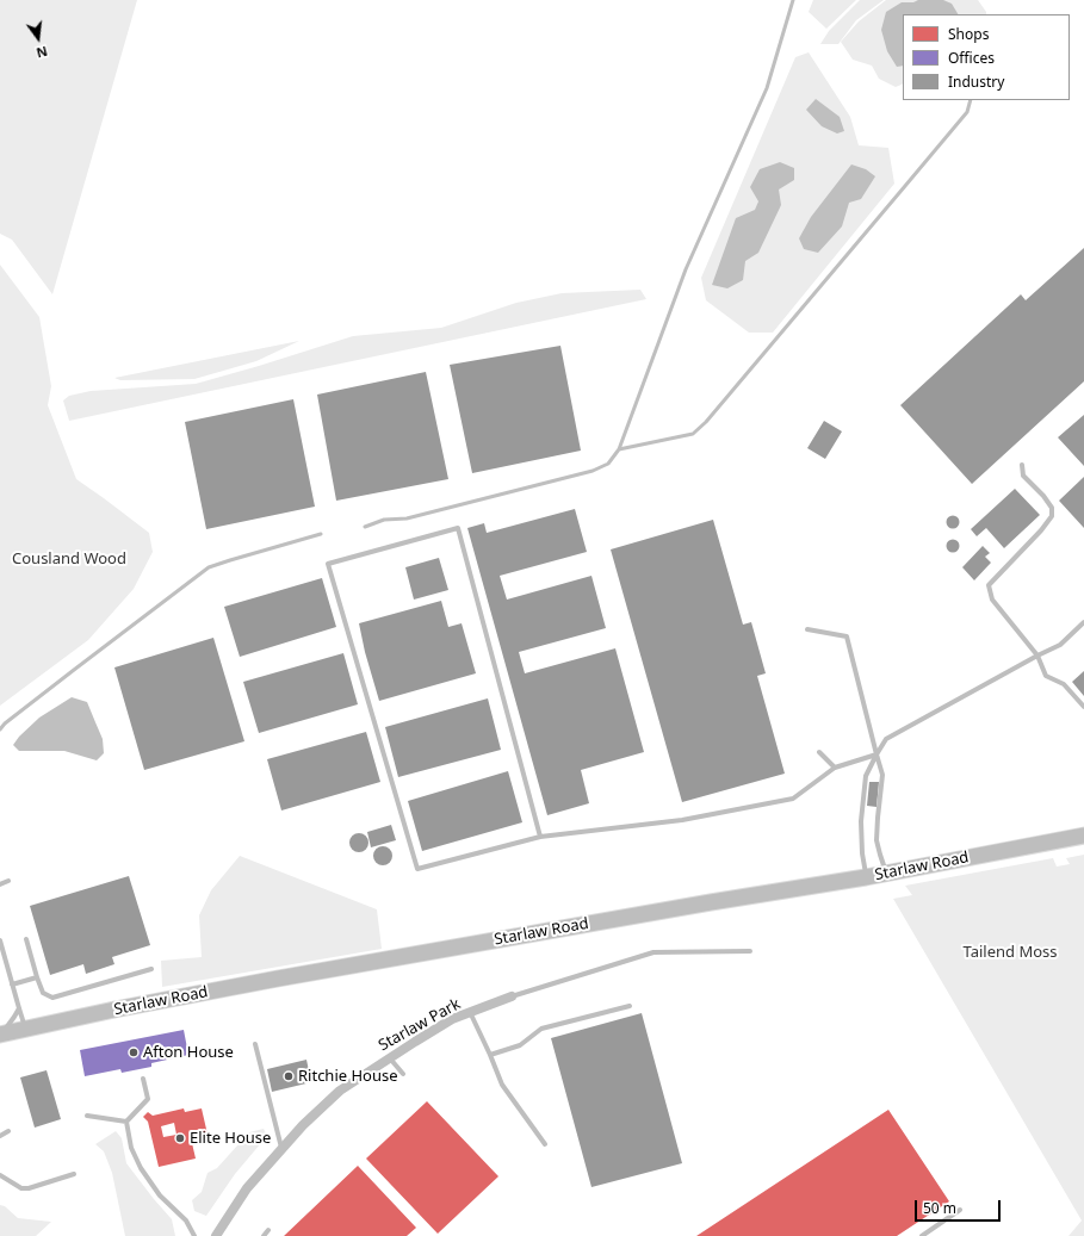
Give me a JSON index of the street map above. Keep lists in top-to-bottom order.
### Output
{
  "streets": {
    "main road": ["Starlaw Road"],
    "street": ["Starlaw Park"]
  },
  "parks": ["Cousland Wood", "Tailend Moss"],
  "places": ["Afton House", "Ritchie House", "Elite House"],
  "legend": ["Shops", "Offices", "Industry"],
  "scale_bar": "50 m",
  "north": "bottom"
}
